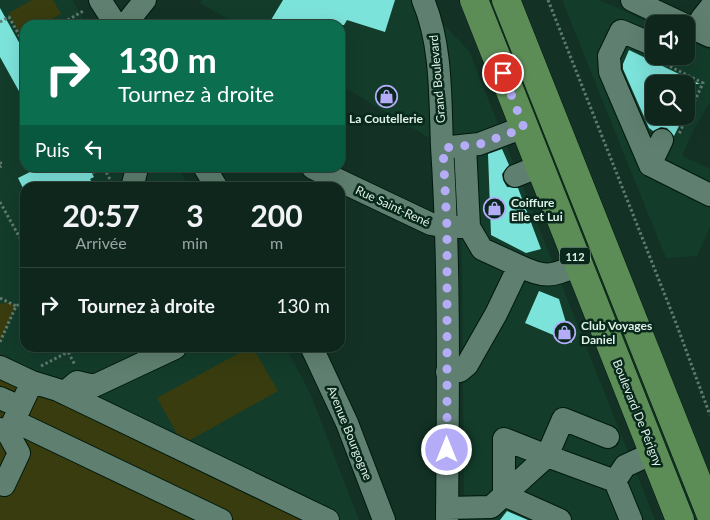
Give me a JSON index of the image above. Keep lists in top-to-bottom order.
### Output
{
  "streets": {
    "main road": ["112", "Boulevard De Périgny"],
    "street": ["Grand Boulevard", "Rue Saint-René", "Avenue Bourgogne"]
  },
  "crossings": [
    ["Grand Boulevard", "Rue Saint-René"]
  ],
  "places": {
    "shop": ["La Coutellerie", "Coiffure Elle et Lui", "Club Voyages Daniel"]
  },
  "page": {
    "turn": ["130 m", "Tournez à droite"],
    "then": "Puis",
    "eta": [
      "20:57",
      "Arrivée",
      "3",
      "min",
      "200",
      "m"
    ],
    "list": [
      {
        "name": "Tournez à droite",
        "value": "130 m"
      }
    ]
  }
}
